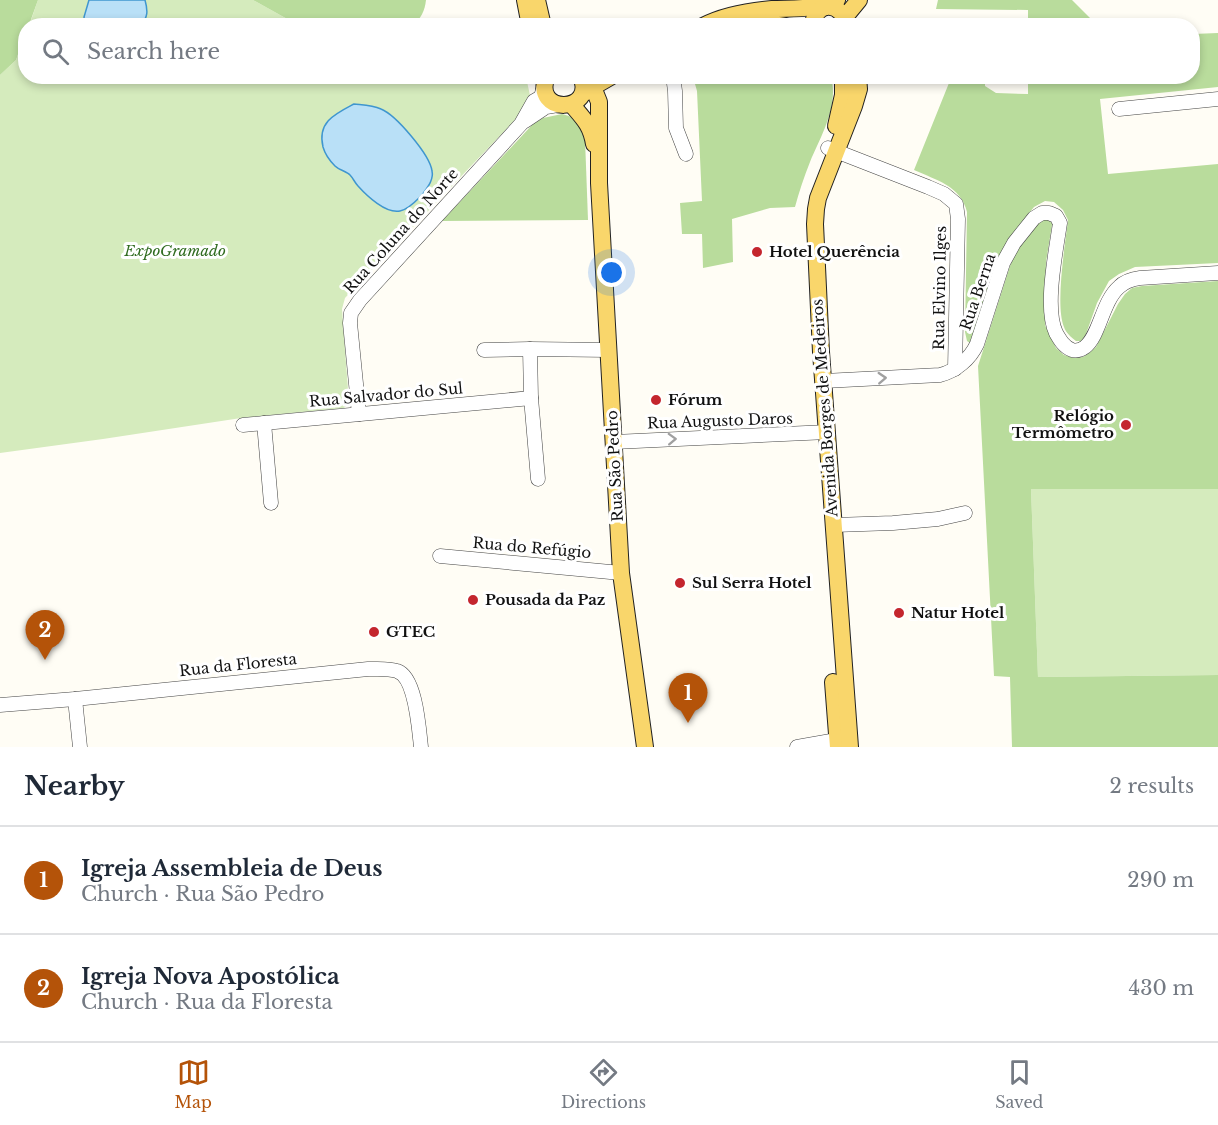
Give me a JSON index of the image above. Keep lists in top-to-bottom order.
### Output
{
  "streets": {
    "main road": ["Avenida Borges de Medeiros", "Rua São Pedro"],
    "street": [
      "Rua Coluna do Norte",
      "Rua Elvino Ilges",
      "Rua Berna",
      "Rua Salvador do Sul",
      "Rua Augusto Daros",
      "Rua do Refúgio",
      "Rua da Floresta"
    ]
  },
  "crossings": [
    ["Rua Coluna do Norte", "Rua Salvador do Sul"],
    ["Rua Coluna do Norte", "Rua São Pedro"],
    ["Rua Elvino Ilges", "Rua Berna"],
    ["Rua Elvino Ilges", "Avenida Borges de Medeiros"],
    ["Avenida Borges de Medeiros", "Rua Augusto Daros"],
    ["Rua Augusto Daros", "Rua São Pedro"],
    ["Rua São Pedro", "Rua do Refúgio"]
  ],
  "one_way": ["Rua Augusto Daros"],
  "parks": ["ExpoGramado"],
  "places": [
    "Hotel Querência",
    "Fórum",
    "Relógio Termômetro",
    "Sul Serra Hotel",
    "Pousada da Paz",
    "Natur Hotel",
    "GTEC"
  ],
  "page": {
    "search": "Search here",
    "pins": ["2", "1"],
    "heading": ["Nearby", "2 results"],
    "list": [
      {
        "mark": "1",
        "name": "Igreja Assembleia de Deus",
        "note": "Church · Rua São Pedro",
        "value": "290 m"
      },
      {
        "mark": "2",
        "name": "Igreja Nova Apostólica",
        "note": "Church · Rua da Floresta",
        "value": "430 m"
      }
    ],
    "nav": ["Map", "Directions", "Saved"]
  }
}
